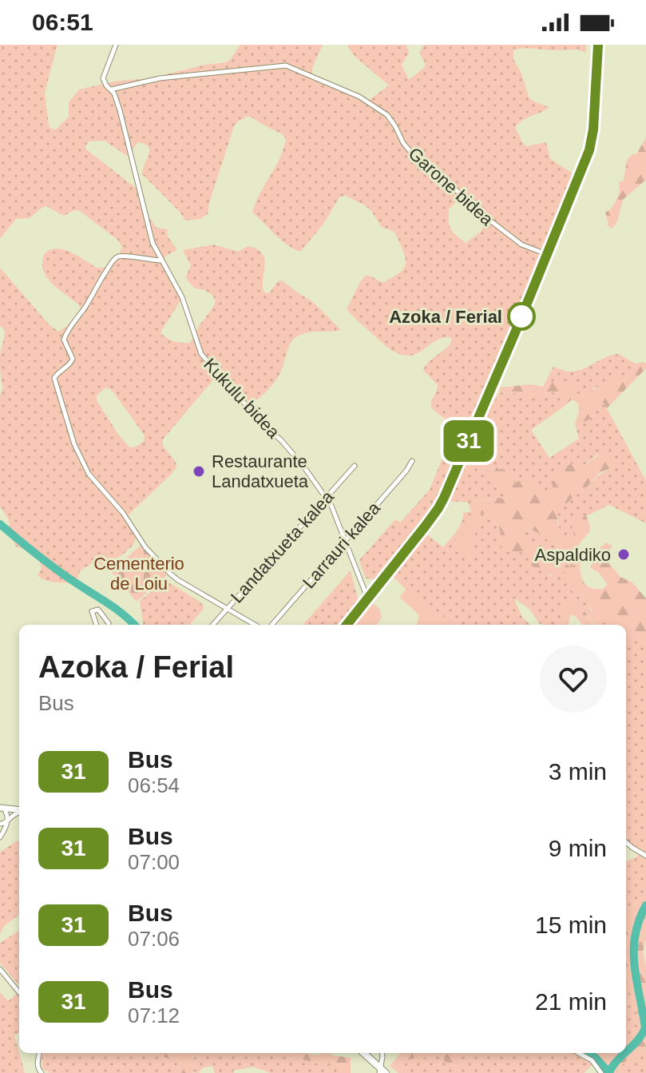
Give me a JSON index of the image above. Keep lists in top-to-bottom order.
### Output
{
  "streets": {
    "street": [
      "Garone bidea",
      "Kukulu bidea",
      "Larrauri kalea",
      "Landatxueta kalea"
    ]
  },
  "crossings": [
    ["Garone bidea", "Kukulu bidea"],
    ["Kukulu bidea", "Larrauri kalea"],
    ["Kukulu bidea", "Landatxueta kalea"]
  ],
  "parks": ["Cementerio de Loiu"],
  "places": ["Azoka / Ferial", "Restaurante Landatxueta", "Aspaldiko"],
  "lines": ["bus line 31"],
  "page": {
    "status": "06:51",
    "on_map": "31",
    "heading": ["Azoka / Ferial", "Bus"],
    "list": [
      {
        "mark": "31",
        "name": "Bus",
        "note": "06:54",
        "value": "3 min"
      },
      {
        "mark": "31",
        "name": "Bus",
        "note": "07:00",
        "value": "9 min"
      },
      {
        "mark": "31",
        "name": "Bus",
        "note": "07:06",
        "value": "15 min"
      },
      {
        "mark": "31",
        "name": "Bus",
        "note": "07:12",
        "value": "21 min"
      }
    ]
  }
}
